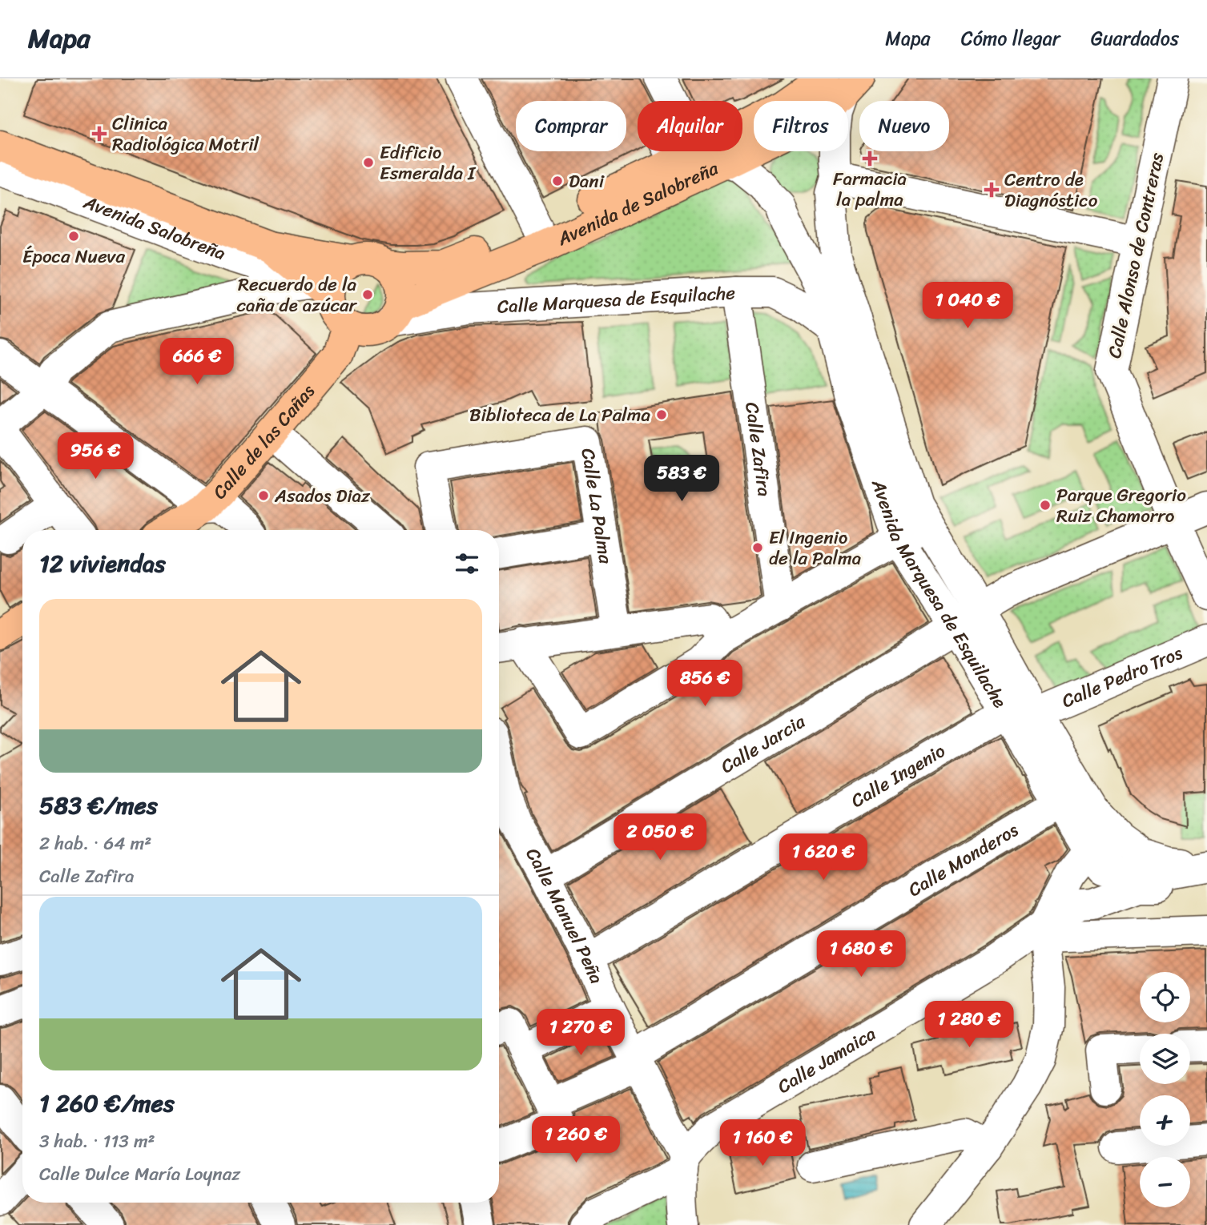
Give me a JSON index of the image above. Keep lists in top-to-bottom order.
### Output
{
  "streets": {
    "main road": ["Avenida de Salobreña", "Avenida Salobreña", "Calle de las Cañas"],
    "street": [
      "Calle Alonso de Contreras",
      "Calle Marquesa de Esquilache",
      "Calle Zafira",
      "Calle La Palma",
      "Avenida Marquesa de Esquilache",
      "Calle Pedro Tros",
      "Calle Jarcia",
      "Calle Ingenio",
      "Calle Monderos",
      "Calle Manuel Peña",
      "Calle Jamaica"
    ]
  },
  "crossings": [
    ["Avenida de Salobreña", "Avenida Salobreña"],
    ["Avenida de Salobreña", "Calle Marquesa de Esquilache"],
    ["Avenida de Salobreña", "Calle de las Cañas"],
    ["Avenida de Salobreña", "Avenida Marquesa de Esquilache"],
    ["Avenida Salobreña", "Calle Marquesa de Esquilache"],
    ["Avenida Salobreña", "Calle de las Cañas"],
    ["Calle Alonso de Contreras", "Calle Jarcia"],
    ["Calle Marquesa de Esquilache", "Calle de las Cañas"],
    ["Calle Marquesa de Esquilache", "Calle Zafira"],
    ["Calle Marquesa de Esquilache", "Avenida Marquesa de Esquilache"],
    ["Avenida Marquesa de Esquilache", "Calle Pedro Tros"],
    ["Avenida Marquesa de Esquilache", "Calle Jarcia"],
    ["Avenida Marquesa de Esquilache", "Calle Ingenio"],
    ["Avenida Marquesa de Esquilache", "Calle Monderos"],
    ["Avenida Marquesa de Esquilache", "Calle Jamaica"],
    ["Calle Jarcia", "Calle Manuel Peña"],
    ["Calle Ingenio", "Calle Manuel Peña"],
    ["Calle Monderos", "Calle Manuel Peña"],
    ["Calle Manuel Peña", "Calle Jamaica"]
  ],
  "places": {
    "health": ["Clinica Radiológica Motril", "Farmacia la palma", "Centro de Diagnóstico"],
    "other": [
      "Edificio Esmeralda I",
      "Dani",
      "Época Nueva",
      "Recuerdo de la caña de azúcar",
      "Biblioteca de La Palma",
      "Asados Diaz",
      "Parque Gregorio Ruiz Chamorro",
      "El Ingenio de la Palma"
    ]
  },
  "page": {
    "header": "Mapa",
    "nav": ["Mapa", "Cómo llegar", "Guardados"],
    "chip": [
      "Comprar",
      "Alquilar",
      "Filtros",
      "Nuevo"
    ],
    "price": [
      "1 040 €",
      "666 €",
      "956 €",
      "583 €",
      "856 €",
      "2 050 €",
      "1 620 €",
      "1 680 €",
      "1 280 €",
      "1 270 €",
      "1 260 €",
      "1 160 €"
    ],
    "heading": "12 viviendas",
    "list": [
      {
        "name": "583 €/mes",
        "note": "2 hab. · 64 m² · Calle Zafira"
      },
      {
        "name": "1 260 €/mes",
        "note": "3 hab. · 113 m² · Calle Dulce María Loynaz"
      }
    ],
    "map_buttons": ["+", "−"]
  }
}
